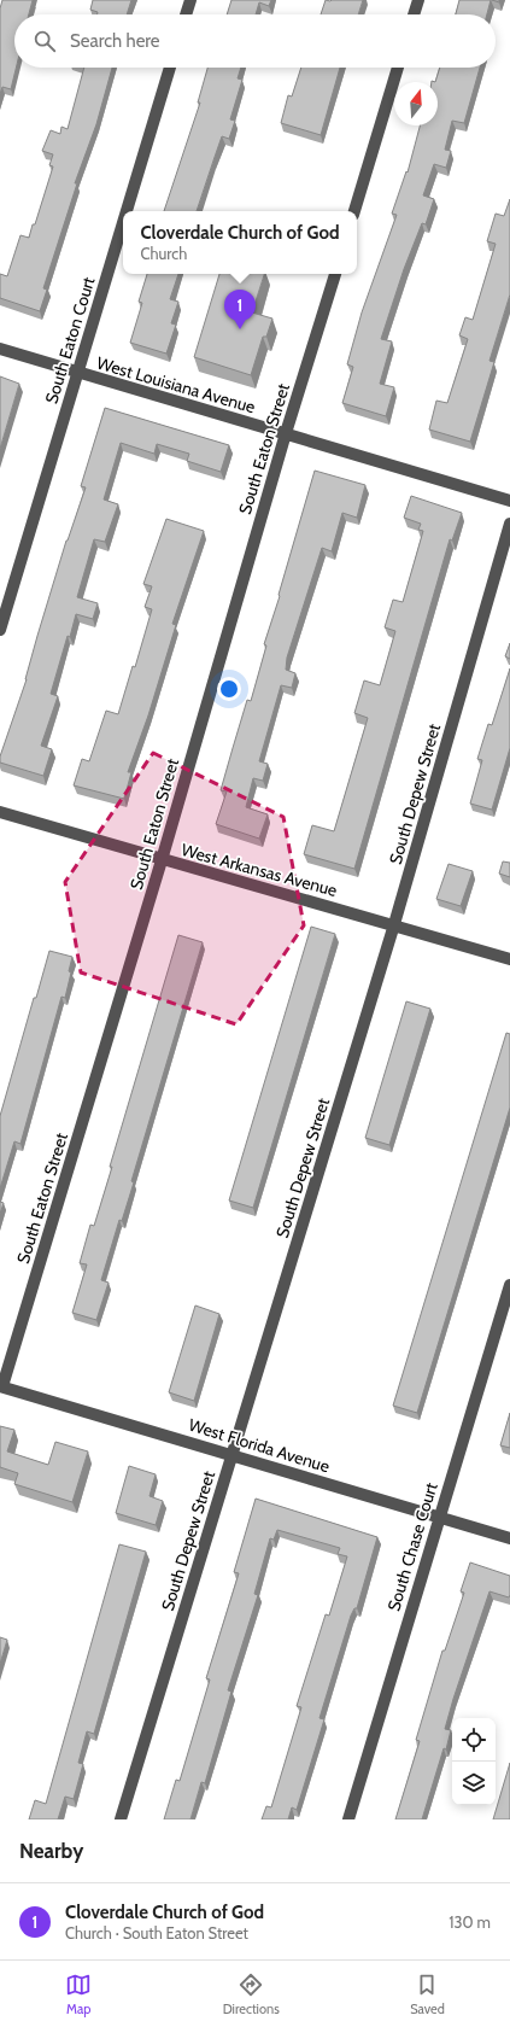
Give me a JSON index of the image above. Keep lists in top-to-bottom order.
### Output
{
  "streets": {
    "street": [
      "South Eaton Court",
      "West Louisiana Avenue",
      "South Eaton Street",
      "South Depew Street",
      "West Arkansas Avenue",
      "West Florida Avenue",
      "South Chase Court"
    ]
  },
  "crossings": [
    ["South Eaton Court", "West Louisiana Avenue"],
    ["West Louisiana Avenue", "South Eaton Street"],
    ["South Eaton Street", "West Arkansas Avenue"],
    ["South Eaton Street", "West Florida Avenue"],
    ["South Depew Street", "West Arkansas Avenue"],
    ["South Depew Street", "West Florida Avenue"],
    ["West Florida Avenue", "South Chase Court"]
  ],
  "north": "top",
  "page": {
    "search": "Search here",
    "popup": ["Cloverdale Church of God", "Church"],
    "pins": "1",
    "heading": "Nearby",
    "list": [
      {
        "mark": "1",
        "name": "Cloverdale Church of God",
        "note": "Church · South Eaton Street",
        "value": "130 m"
      }
    ],
    "nav": ["Map", "Directions", "Saved"]
  }
}
